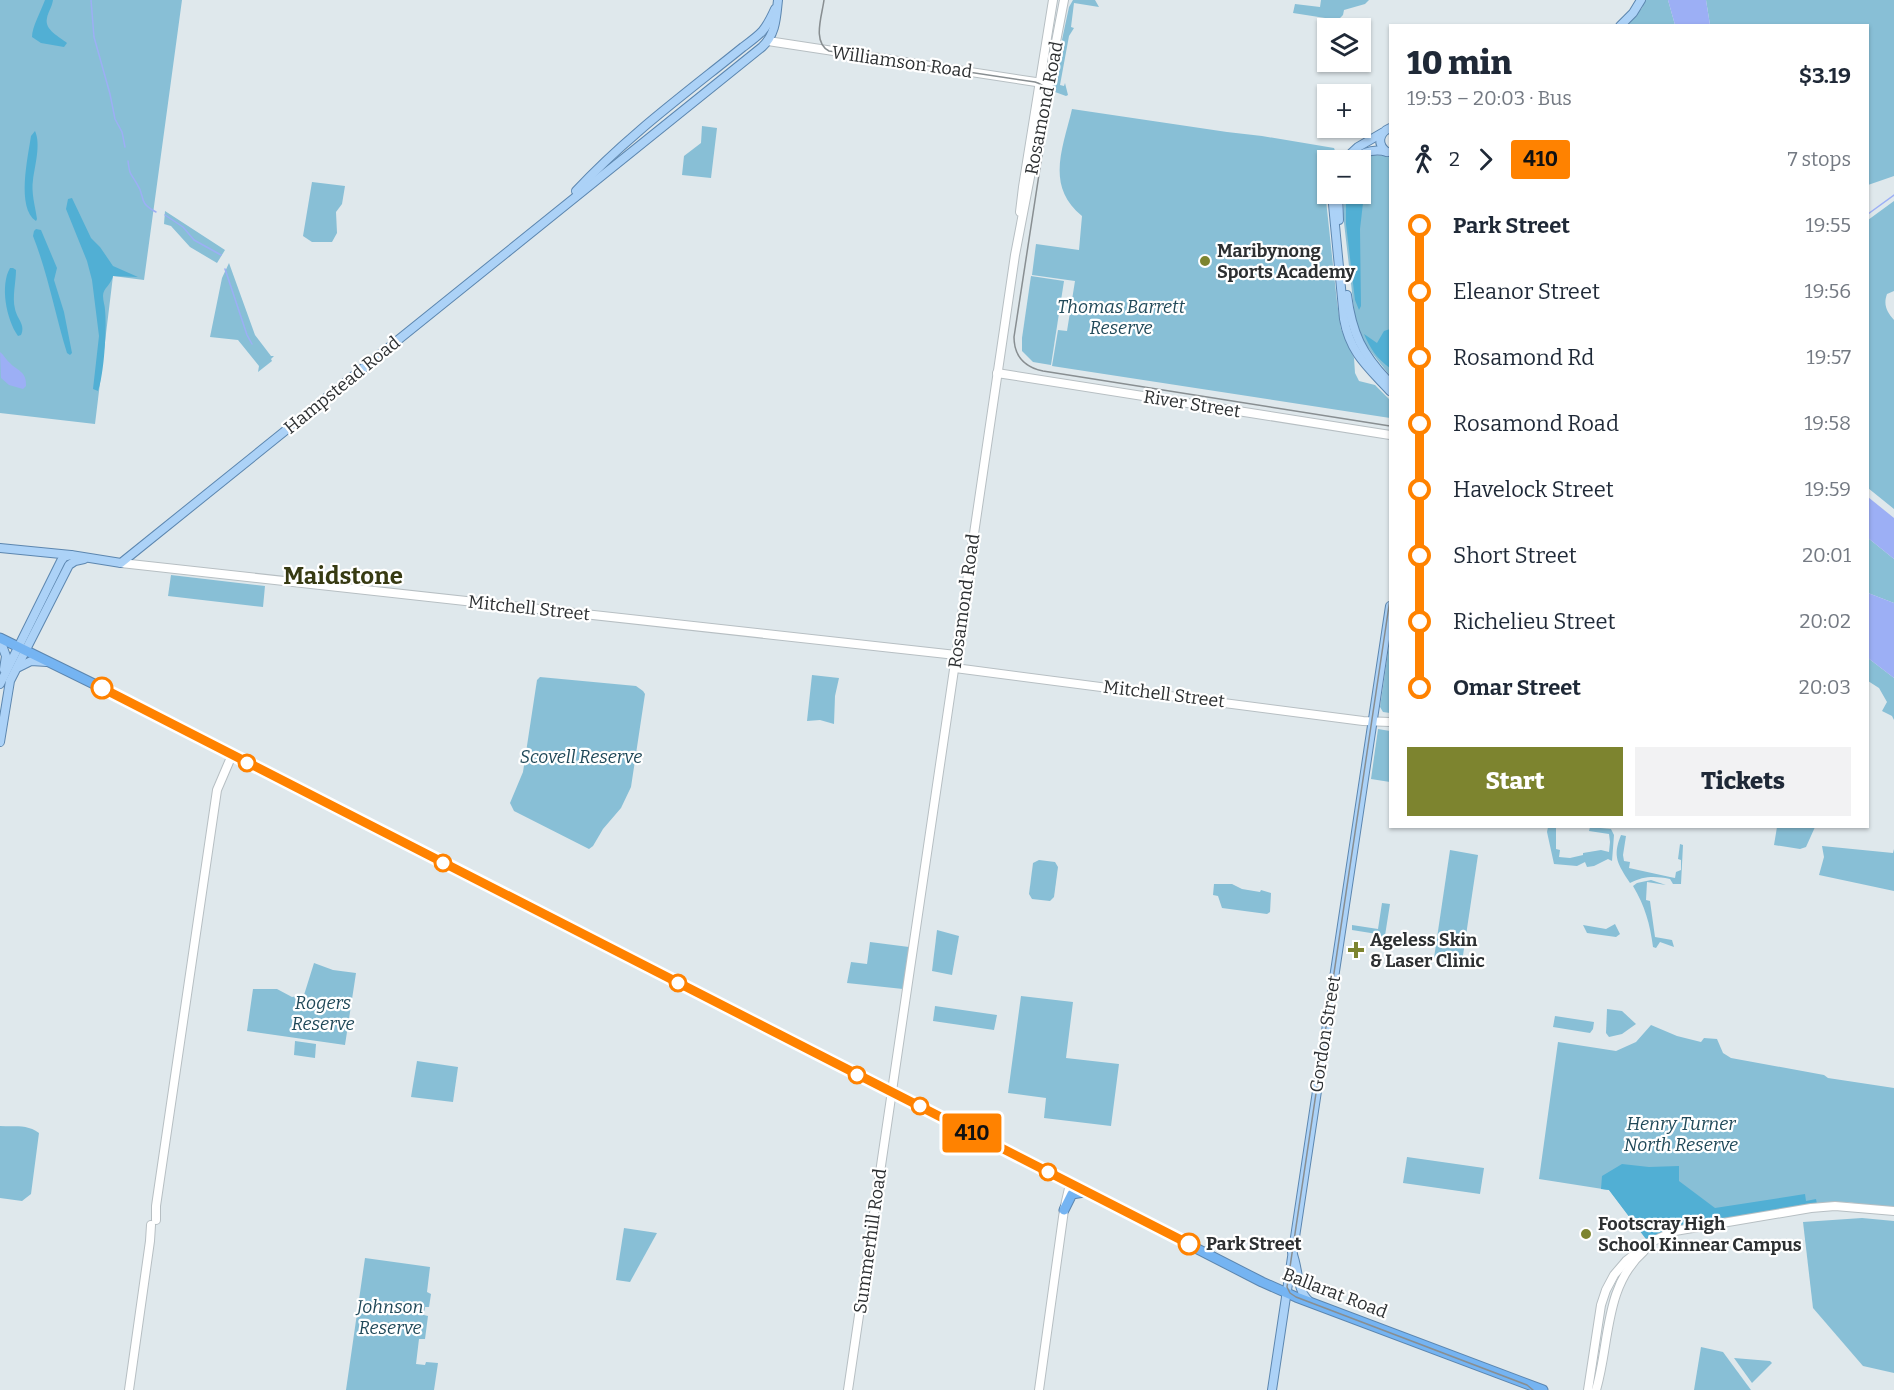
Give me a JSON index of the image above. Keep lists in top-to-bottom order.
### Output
{
  "streets": {
    "highway": ["Ballarat Road"],
    "main road": [
      "Williamson Road",
      "Hampstead Road",
      "Mitchell Street",
      "Gordon Street"
    ],
    "street": ["Rosamond Road", "River Street", "Summerhill Road"]
  },
  "crossings": [
    ["Williamson Road", "Rosamond Road"],
    ["Williamson Road", "Hampstead Road"],
    ["Rosamond Road", "River Street"],
    ["Rosamond Road", "Mitchell Street"],
    ["Rosamond Road", "Summerhill Road"],
    ["Rosamond Road", "Ballarat Road"],
    ["Hampstead Road", "Mitchell Street"],
    ["Mitchell Street", "Gordon Street"],
    ["Gordon Street", "Ballarat Road"],
    ["Summerhill Road", "Ballarat Road"]
  ],
  "districts": ["Maidstone"],
  "parks": [
    "Thomas Barrett Reserve",
    "Scovell Reserve",
    "Rogers Reserve",
    "Henry Turner North Reserve",
    "Johnson Reserve"
  ],
  "places": {
    "other": ["Maribynong Sports Academy", "Footscray High School Kinnear Campus", "Park Street"],
    "health": ["Ageless Skin & Laser Clinic"]
  },
  "lines": ["bus line 410"],
  "page": {
    "on_map": "410",
    "map_buttons": ["+", "−"],
    "heading": ["10 min", "19:53 – 20:03 · Bus", "$3.19"],
    "legs": ["2", "410", "7 stops"],
    "list": [
      {
        "name": "Park Street",
        "value": "19:55"
      },
      {
        "name": "Eleanor Street",
        "value": "19:56"
      },
      {
        "name": "Rosamond Rd",
        "value": "19:57"
      },
      {
        "name": "Rosamond Road",
        "value": "19:58"
      },
      {
        "name": "Havelock Street",
        "value": "19:59"
      },
      {
        "name": "Short Street",
        "value": "20:01"
      },
      {
        "name": "Richelieu Street",
        "value": "20:02"
      },
      {
        "name": "Omar Street",
        "value": "20:03"
      }
    ],
    "buttons": ["Start", "Tickets"]
  }
}
